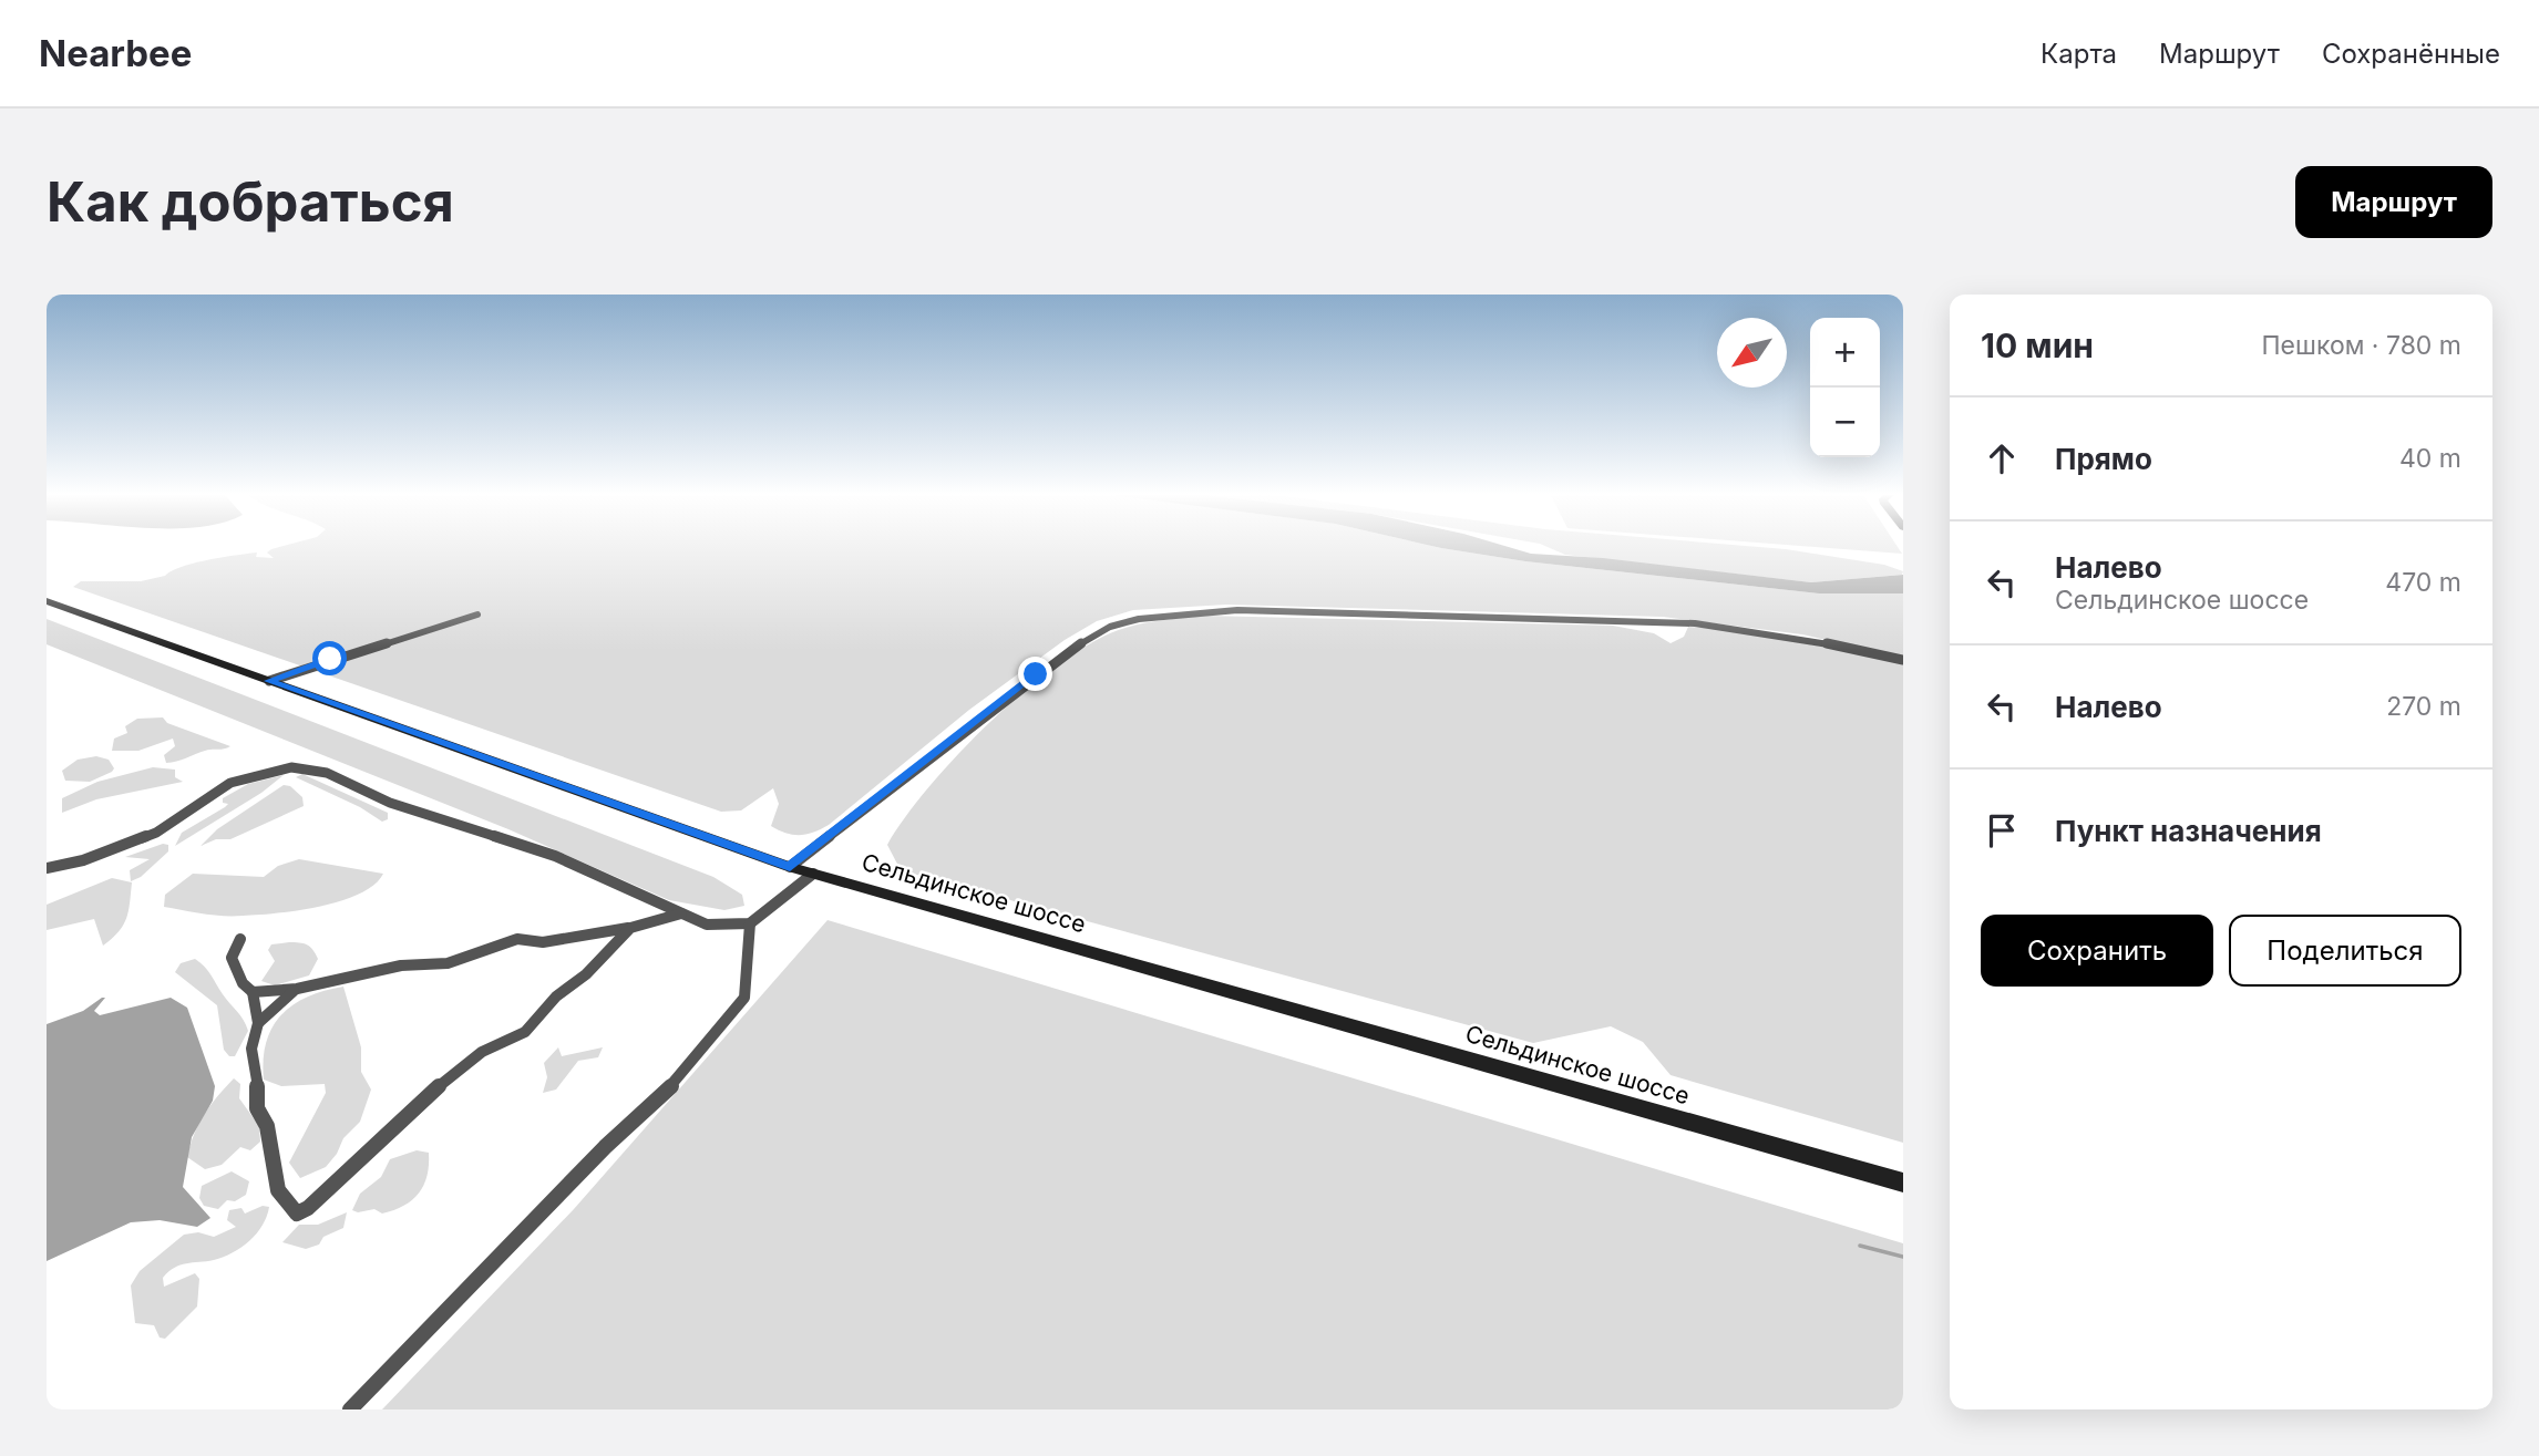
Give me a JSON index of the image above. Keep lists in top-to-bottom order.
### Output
{
  "streets": {
    "main road": ["Сельдинское шоссе"]
  },
  "north": "bottom left",
  "page": {
    "header": "Nearbee",
    "nav": ["Карта", "Маршрут", "Сохранённые"],
    "buttons": [
      "Маршрут",
      ["Сохранить", "Поделиться"]
    ],
    "title": "Как добраться",
    "heading": ["10 мин", "Пешком · 780 m"],
    "map_buttons": ["+", "−"],
    "list": [
      ["Прямо", "40 m"],
      ["Налево", "Сельдинское шоссе", "470 m"],
      ["Налево", "270 m"],
      "Пункт назначения"
    ]
  }
}
